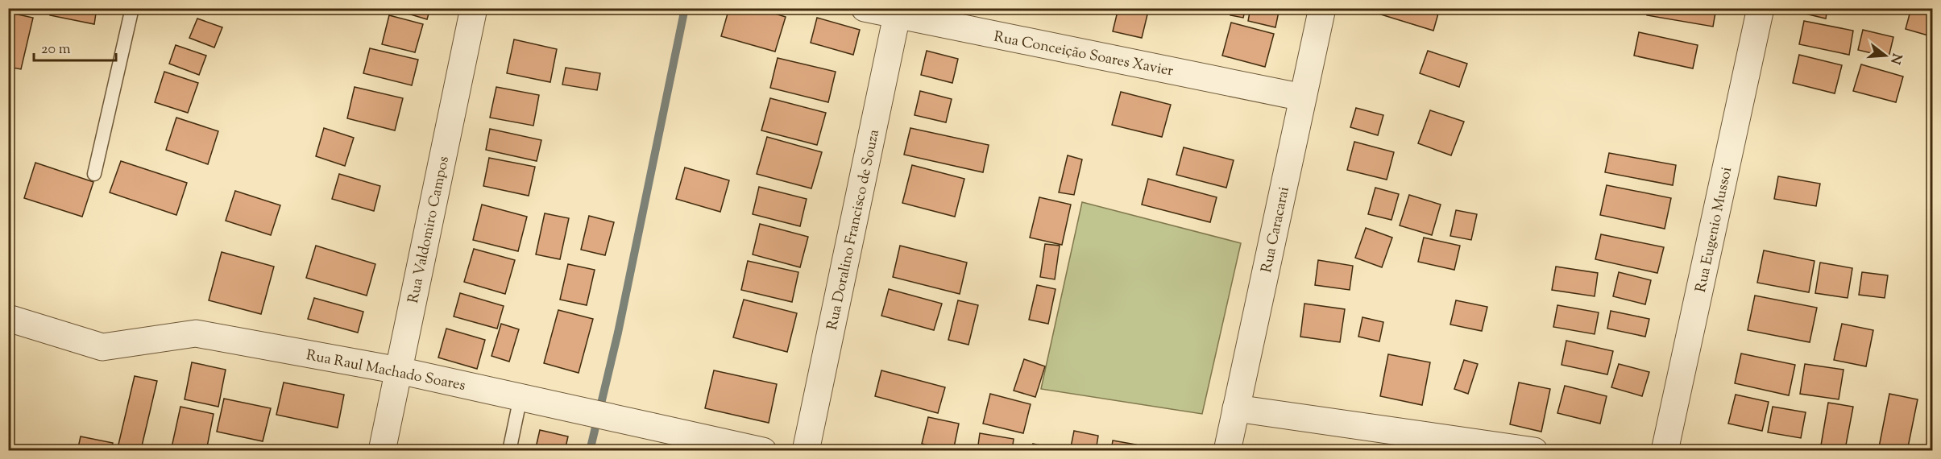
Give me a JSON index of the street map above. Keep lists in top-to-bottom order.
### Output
{
  "streets": {
    "street": [
      "Rua Conceição Soares Xavier",
      "Rua Valdomiro Campos",
      "Rua Doralino Francisco de Souza",
      "Rua Caracarai",
      "Rua Eugenio Mussoi",
      "Rua Raul Machado Soares"
    ]
  },
  "crossings": [
    ["Rua Conceição Soares Xavier", "Rua Doralino Francisco de Souza"],
    ["Rua Conceição Soares Xavier", "Rua Caracarai"],
    ["Rua Valdomiro Campos", "Rua Raul Machado Soares"]
  ],
  "scale_bar": "20 m",
  "north": "right"
}
